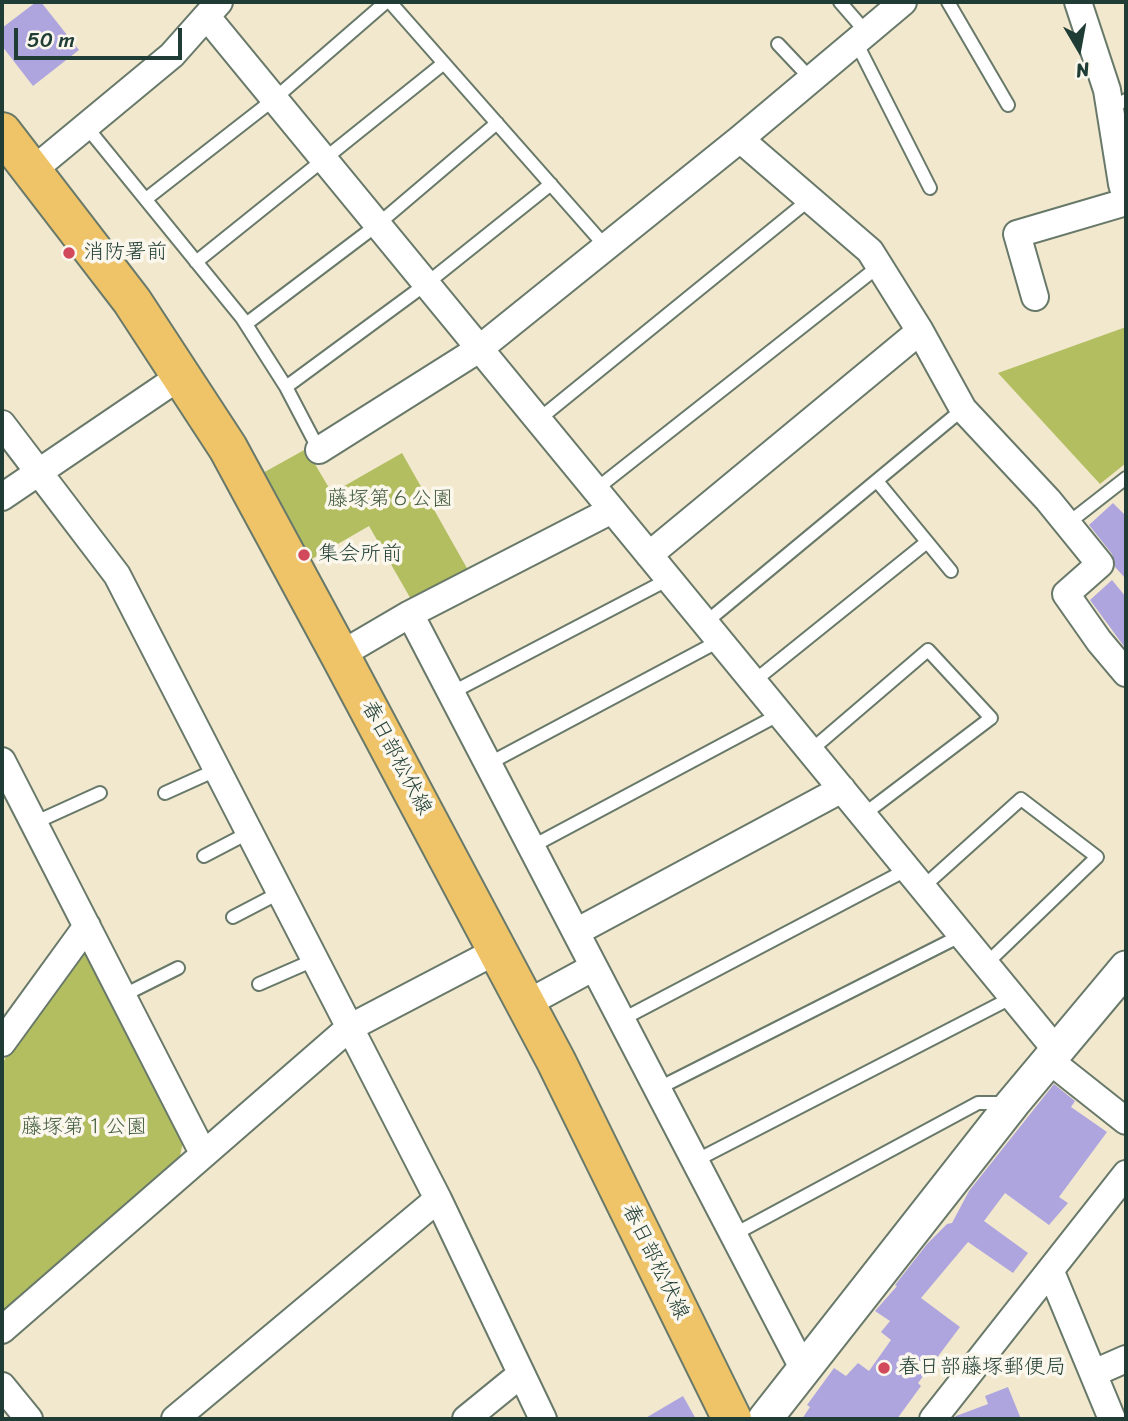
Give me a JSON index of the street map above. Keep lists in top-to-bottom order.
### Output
{
  "streets": {
    "main road": ["春日部松伏線"]
  },
  "parks": ["藤塚第６公園", "藤塚第１公園"],
  "places": ["消防署前", "集会所前", "春日部藤塚郵便局"],
  "scale_bar": "50 m",
  "north": "bottom"
}
